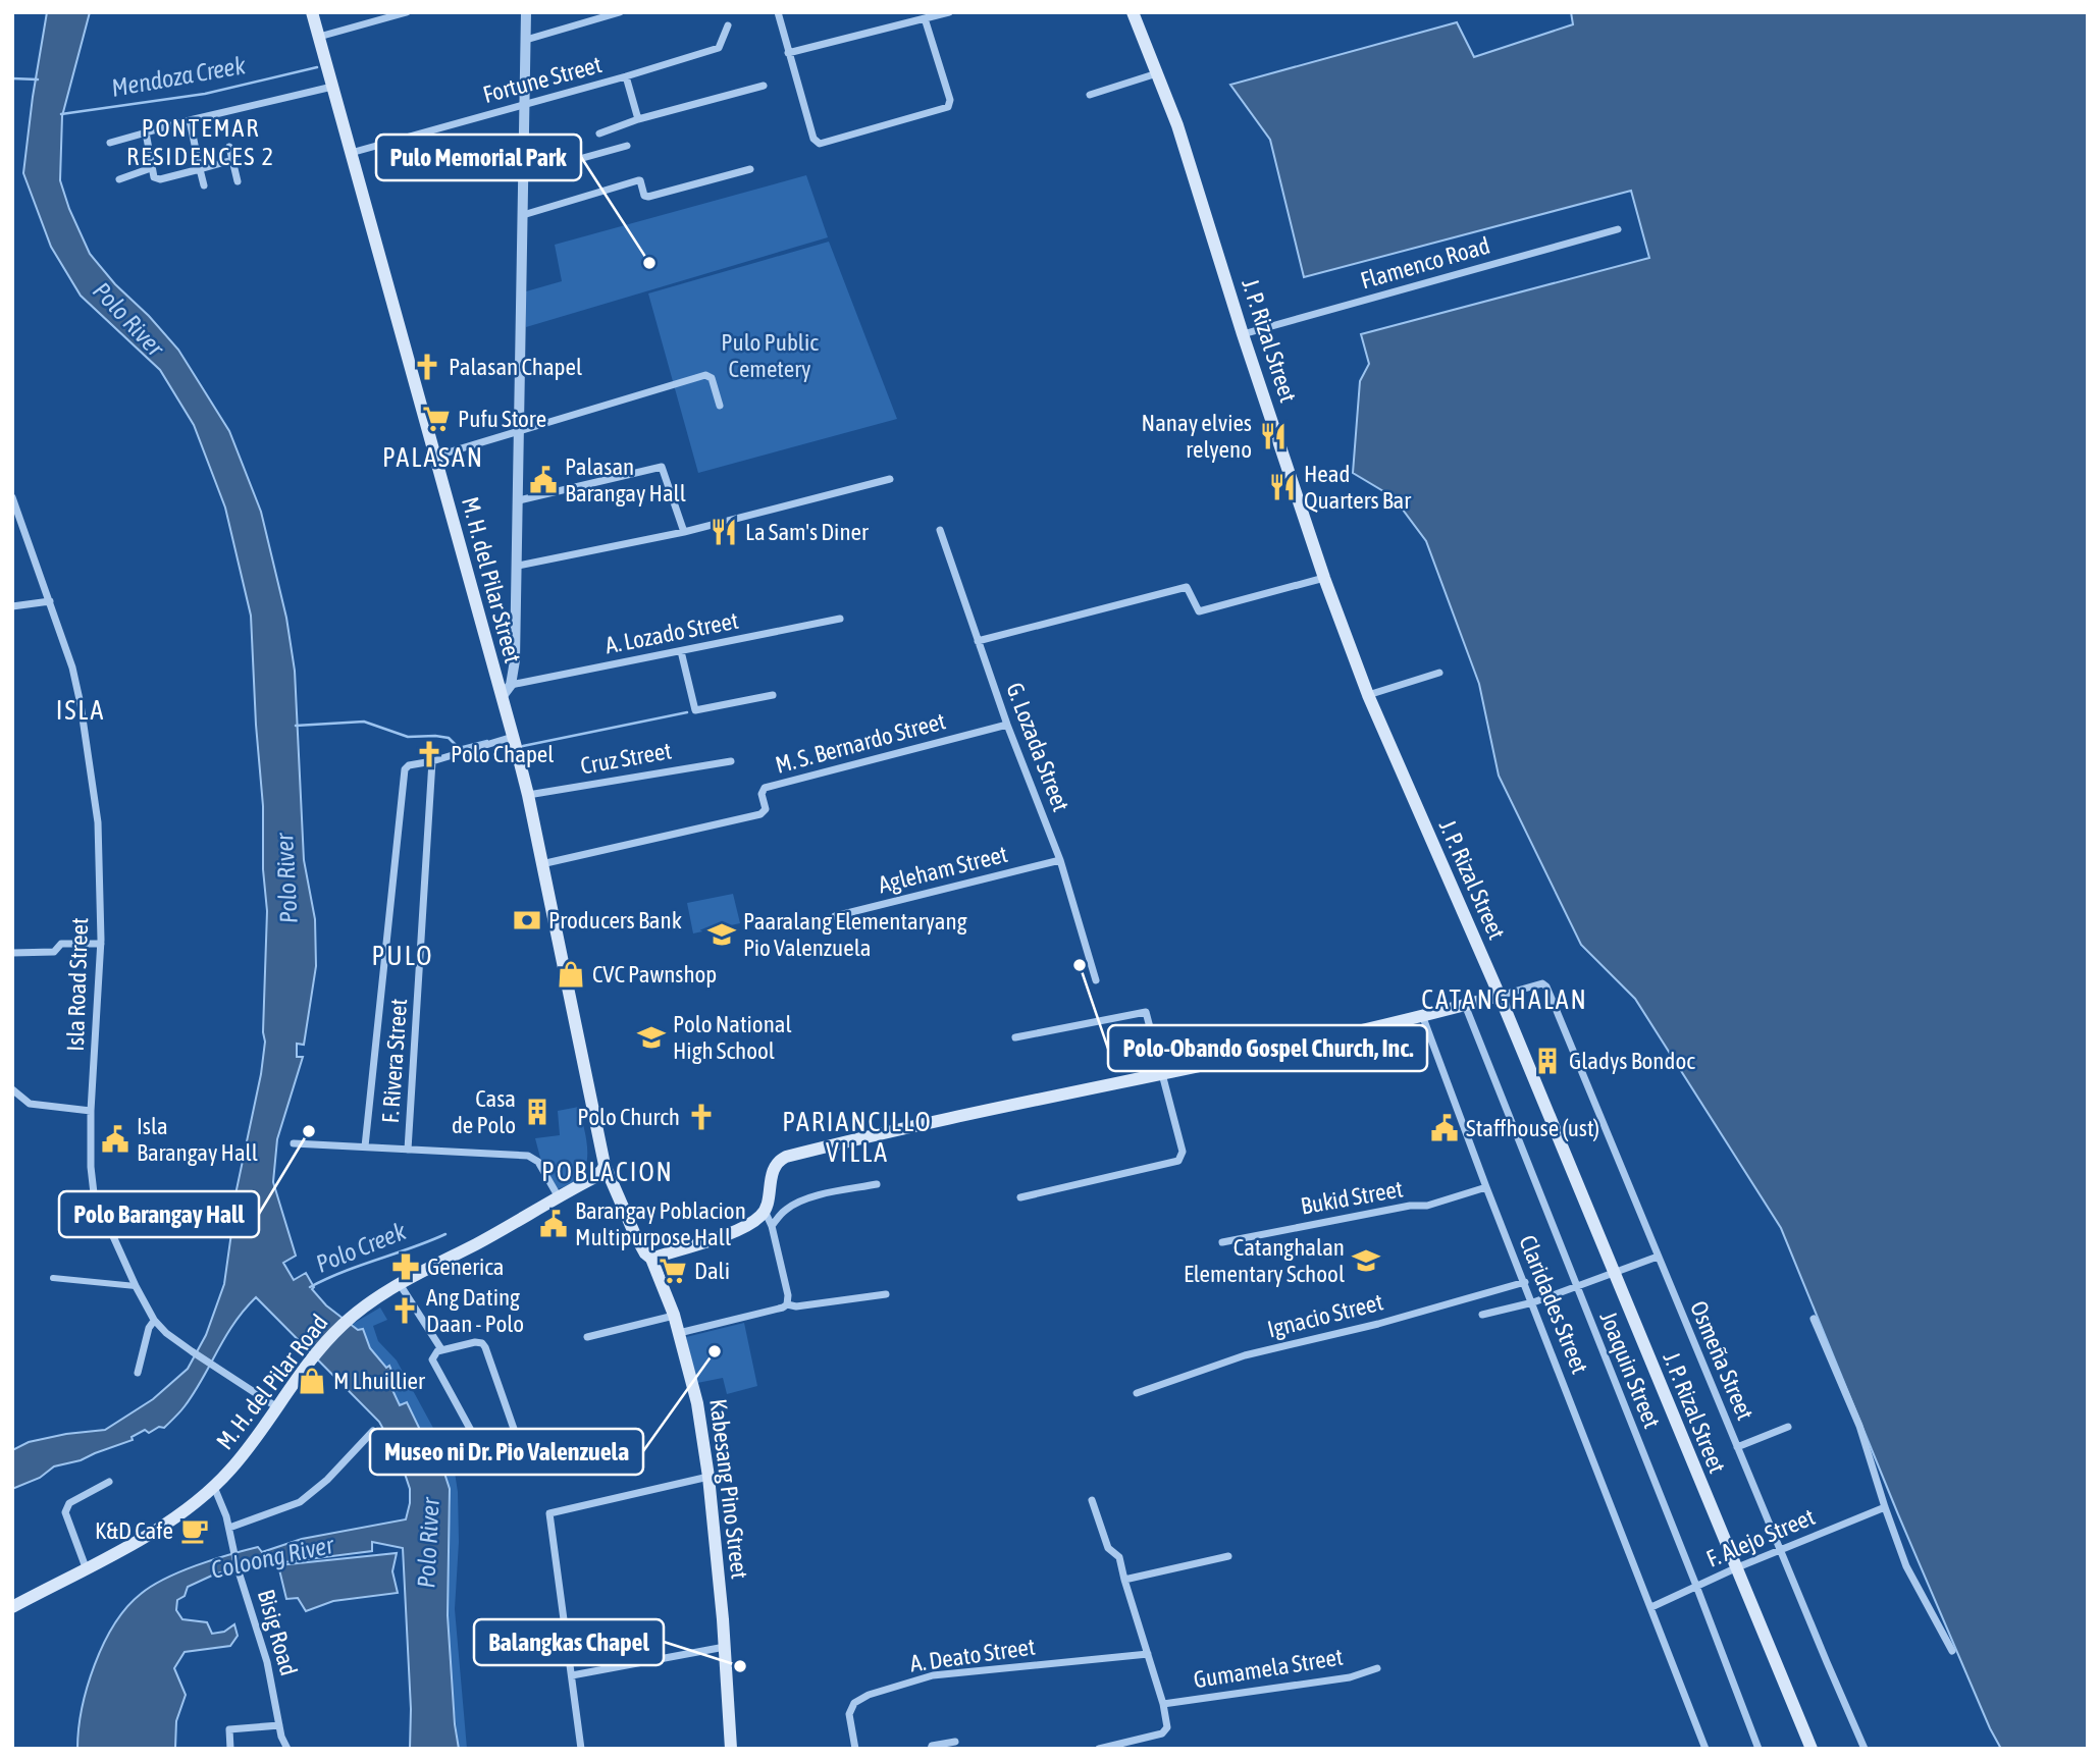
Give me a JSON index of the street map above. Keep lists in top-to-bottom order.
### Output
{
  "streets": {
    "main road": [
      "J. P. Rizal Street",
      "M. H. del Pilar Street",
      "M. H. del Pilar Road",
      "Kabesang Pino Street"
    ],
    "street": [
      "Fortune Street",
      "Flamenco Road",
      "A. Lozado Street",
      "M. S. Bernardo Street",
      "G. Lozada Street",
      "Cruz Street",
      "Agleham Street",
      "Isla Road Street",
      "F. Rivera Street",
      "Bukid Street",
      "Claridades Street",
      "Ignacio Street",
      "Osmeña Street",
      "Joaquin Street",
      "F. Alejo Street",
      "Bisig Road",
      "A. Deato Street",
      "Gumamela Street"
    ]
  },
  "crossings": [
    ["Fortune Street", "M. H. del Pilar Street"],
    ["Flamenco Road", "J. P. Rizal Street"],
    ["J. P. Rizal Street", "Osmeña Street"],
    ["J. P. Rizal Street", "F. Alejo Street"],
    ["M. H. del Pilar Street", "M. S. Bernardo Street"],
    ["M. H. del Pilar Street", "Cruz Street"],
    ["M. H. del Pilar Street", "M. H. del Pilar Road"],
    ["M. H. del Pilar Street", "Kabesang Pino Street"],
    ["M. S. Bernardo Street", "G. Lozada Street"],
    ["G. Lozada Street", "Agleham Street"],
    ["Isla Road Street", "M. H. del Pilar Road"],
    ["Bukid Street", "Claridades Street"],
    ["Claridades Street", "Ignacio Street"],
    ["Claridades Street", "F. Alejo Street"],
    ["Osmeña Street", "F. Alejo Street"],
    ["Joaquin Street", "F. Alejo Street"],
    ["M. H. del Pilar Road", "Bisig Road"]
  ],
  "districts": [
    "PONTEMAR RESIDENCES 2",
    "PALASAN",
    "ISLA",
    "PULO",
    "CATANGHALAN",
    "PARIANCILLO VILLA",
    "POBLACION"
  ],
  "water": [
    "Mendoza Creek",
    "Polo River",
    "Polo Creek",
    "Coloong River"
  ],
  "parks": ["Pulo Public Cemetery"],
  "places": {
    "other": [
      "Pulo Memorial Park",
      "Polo-Obando Gospel Church, Inc.",
      "Polo Barangay Hall",
      "Museo ni Dr. Pio Valenzuela",
      "Balangkas Chapel"
    ],
    "church": [
      "Palasan Chapel",
      "Polo Chapel",
      "Polo Church",
      "Ang Dating Daan - Polo"
    ],
    "supermarket": ["Pufu Store", "Dali"],
    "restaurant": ["Nanay elvies relyeno", "Head Quarters Bar", "La Sam's Diner"],
    "public building": [
      "Palasan Barangay Hall",
      "Staffhouse (ust)",
      "Isla Barangay Hall",
      "Barangay Poblacion Multipurpose Hall"
    ],
    "bank": ["Producers Bank"],
    "school or university": ["Paaralang Elementaryang Pio Valenzuela", "Polo National High School", "Catanghalan Elementary School"],
    "shop": ["CVC Pawnshop", "M Lhuillier"],
    "building": ["Gladys Bondoc", "Casa de Polo"],
    "pharmacy": ["Generica"],
    "cafe": ["K&D Cafe"]
  }
}
